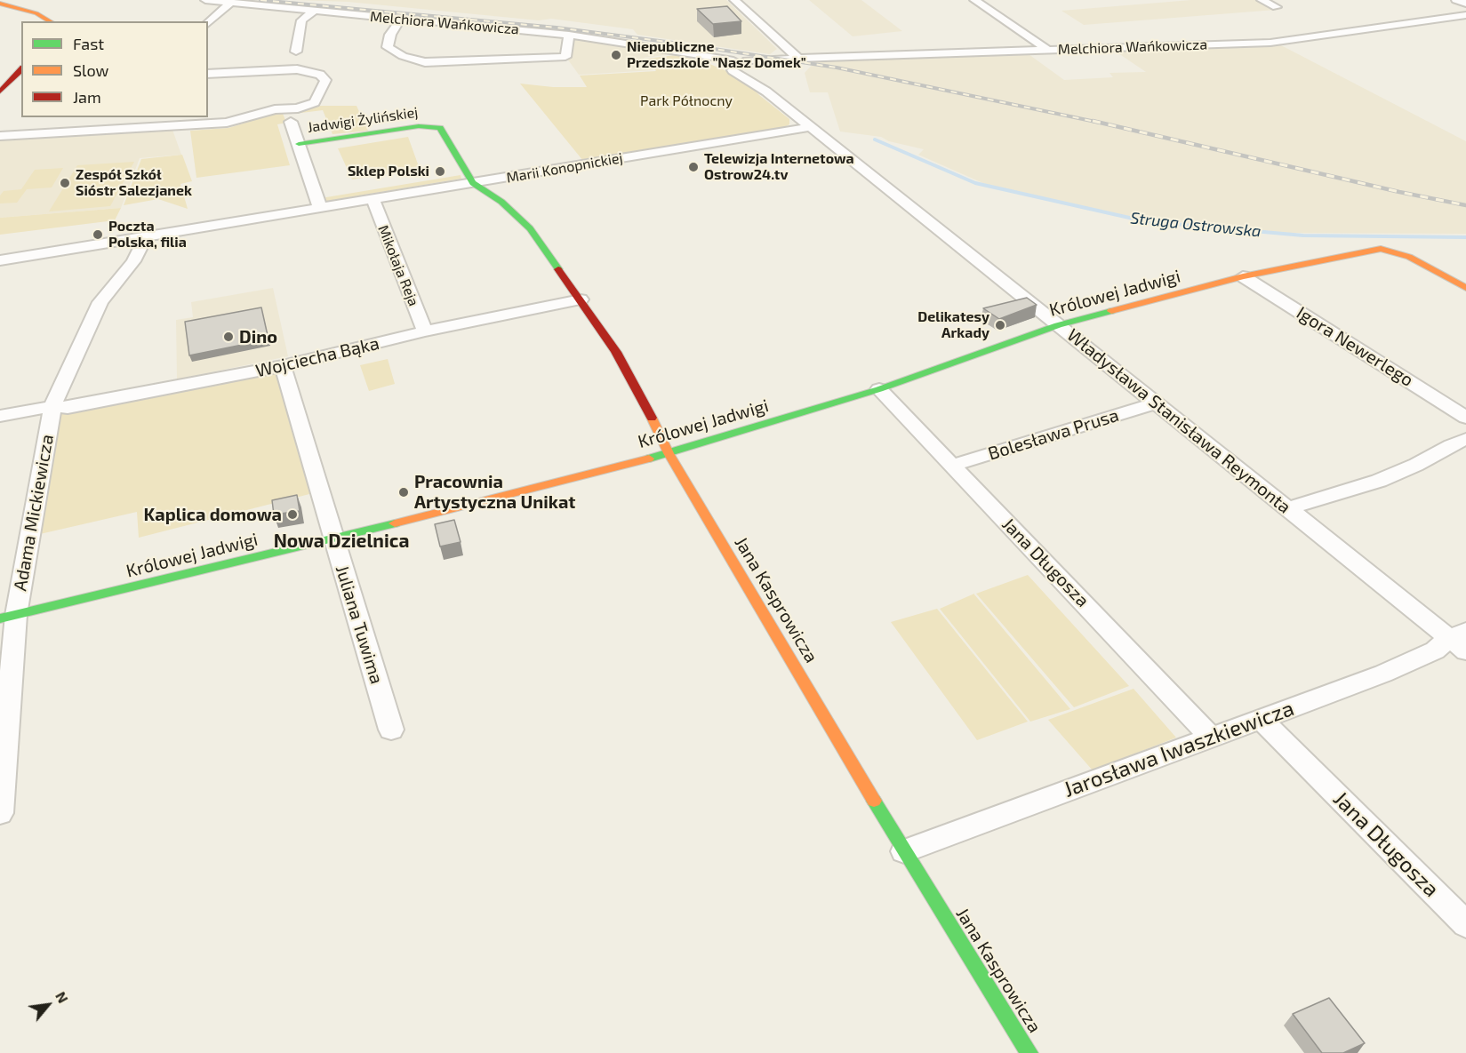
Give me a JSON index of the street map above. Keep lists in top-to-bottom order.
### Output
{
  "streets": {
    "street": [
      "Melchiora Wańkowicza",
      "Jadwigi Żylińskiej",
      "Marii Konopnickiej",
      "Mikołaja Reja",
      "Królowej Jadwigi",
      "Igora Newerlego",
      "Wojciecha Bąka",
      "Władysława Stanisława Reymonta",
      "Bolesława Prusa",
      "Adama Mickiewicza",
      "Jana Długosza",
      "Jana Kasprowicza",
      "Juliana Tuwima",
      "Jarosława Iwaszkiewicza"
    ]
  },
  "crossings": [
    ["Melchiora Wańkowicza", "Władysława Stanisława Reymonta"],
    ["Jadwigi Żylińskiej", "Marii Konopnickiej"],
    ["Jadwigi Żylińskiej", "Jana Kasprowicza"],
    ["Marii Konopnickiej", "Mikołaja Reja"],
    ["Marii Konopnickiej", "Władysława Stanisława Reymonta"],
    ["Marii Konopnickiej", "Adama Mickiewicza"],
    ["Marii Konopnickiej", "Jana Kasprowicza"],
    ["Mikołaja Reja", "Wojciecha Bąka"],
    ["Królowej Jadwigi", "Igora Newerlego"],
    ["Królowej Jadwigi", "Władysława Stanisława Reymonta"],
    ["Królowej Jadwigi", "Adama Mickiewicza"],
    ["Królowej Jadwigi", "Jana Długosza"],
    ["Królowej Jadwigi", "Jana Kasprowicza"],
    ["Królowej Jadwigi", "Juliana Tuwima"],
    ["Wojciecha Bąka", "Adama Mickiewicza"],
    ["Wojciecha Bąka", "Jana Kasprowicza"],
    ["Wojciecha Bąka", "Juliana Tuwima"],
    ["Władysława Stanisława Reymonta", "Bolesława Prusa"],
    ["Władysława Stanisława Reymonta", "Jarosława Iwaszkiewicza"],
    ["Bolesława Prusa", "Jana Długosza"],
    ["Jana Długosza", "Jarosława Iwaszkiewicza"],
    ["Jana Kasprowicza", "Jarosława Iwaszkiewicza"]
  ],
  "districts": ["Nowa Dzielnica"],
  "water": ["Struga Ostrowska"],
  "parks": ["Park Północny"],
  "places": [
    "Niepubliczne Przedszkole \"Nasz Domek\"",
    "Telewizja Internetowa Ostrow24.tv",
    "Sklep Polski",
    "Zespół Szkół Sióstr Salezjanek",
    "Poczta Polska, filia",
    "Delikatesy Arkady",
    "Dino",
    "Pracownia Artystyczna Unikat",
    "Kaplica domowa"
  ],
  "legend": ["Fast", "Slow", "Jam"],
  "north": "top right"
}
